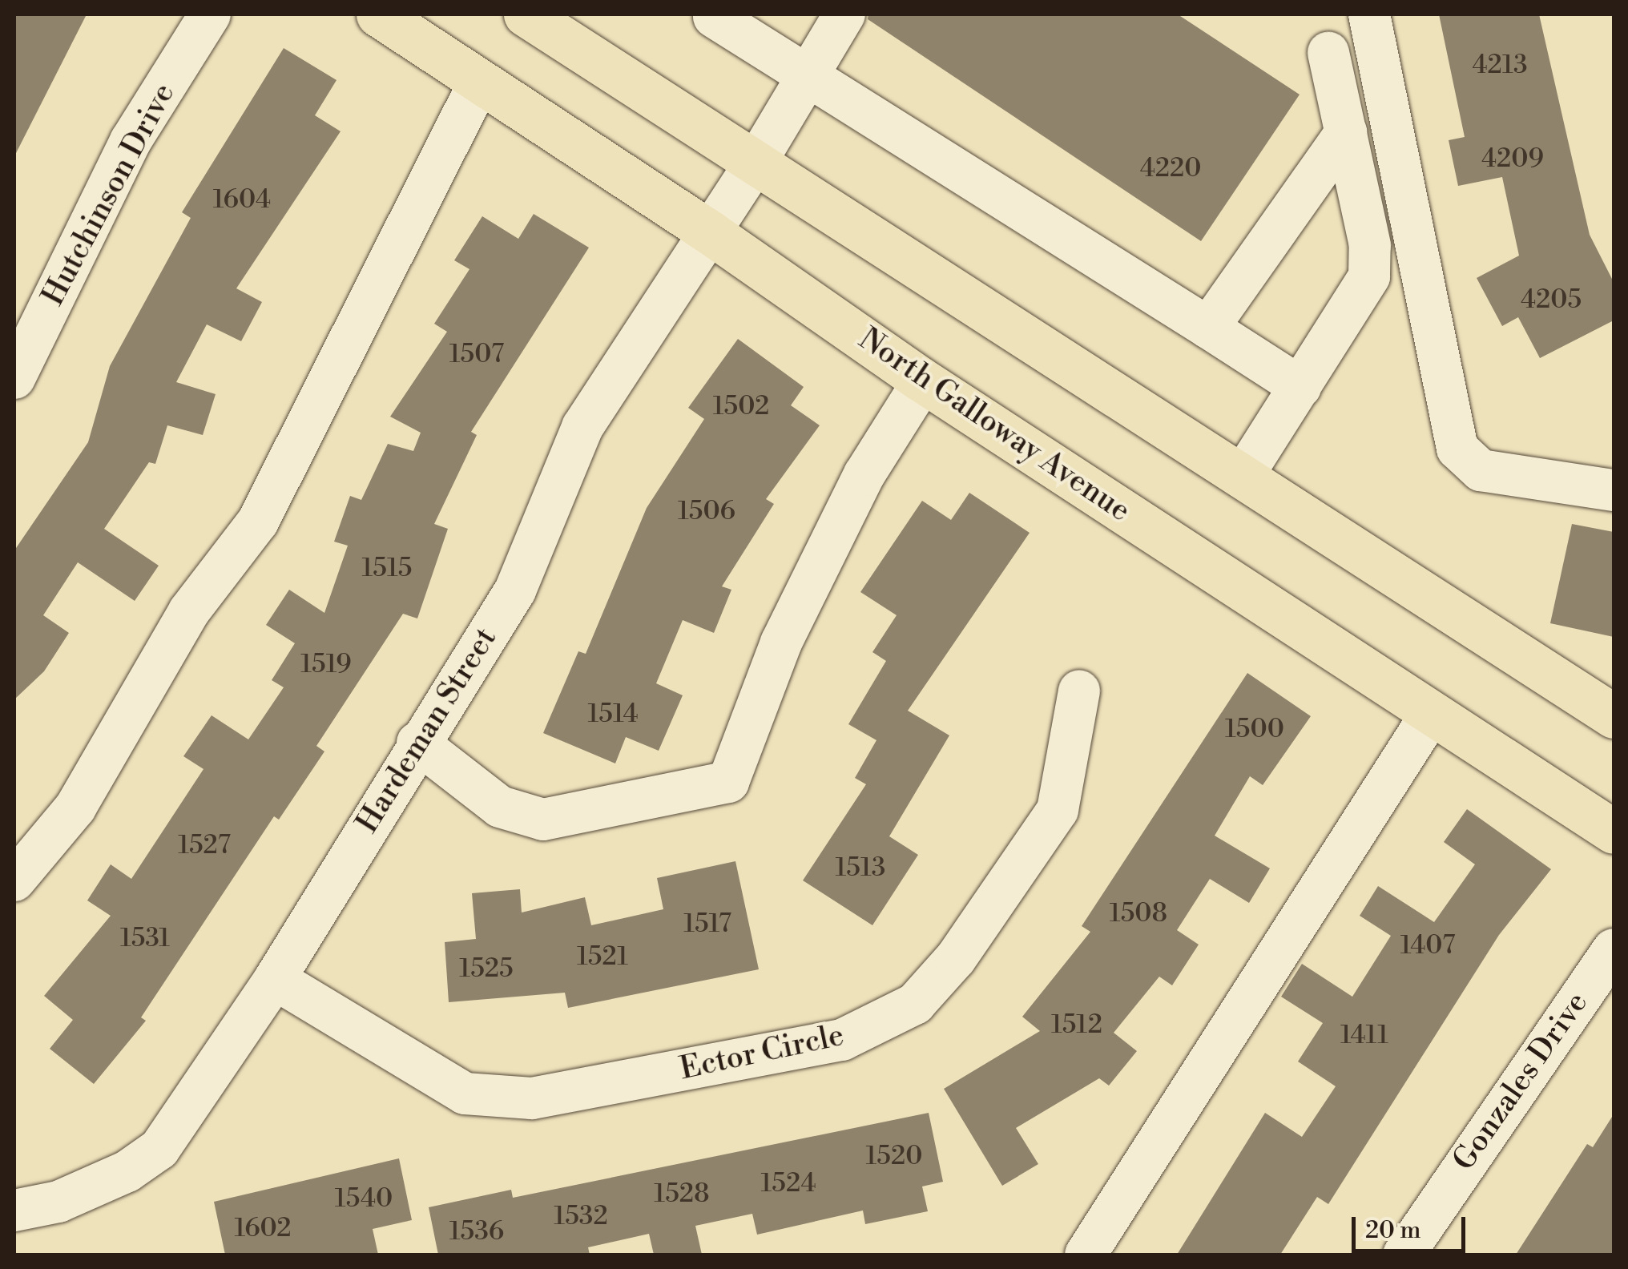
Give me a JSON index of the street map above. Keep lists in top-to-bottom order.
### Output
{
  "streets": {
    "main road": ["North Galloway Avenue"],
    "street": [
      "Hutchinson Drive",
      "Hardeman Street",
      "Ector Circle",
      "Gonzales Drive"
    ]
  },
  "crossings": [
    ["North Galloway Avenue", "Hardeman Street"],
    ["Hardeman Street", "Ector Circle"]
  ],
  "house_numbers": [
    "4213",
    "4209",
    "4220",
    "1604",
    "4205",
    "1507",
    "1502",
    "1506",
    "1515",
    "1519",
    "1514",
    "1500",
    "1527",
    "1513",
    "1508",
    "1517",
    "1531",
    "1407",
    "1521",
    "1525",
    "1512",
    "1411",
    "1520",
    "1524",
    "1528",
    "1540",
    "1532",
    "1602",
    "1536"
  ],
  "scale_bar": "20 m"
}
